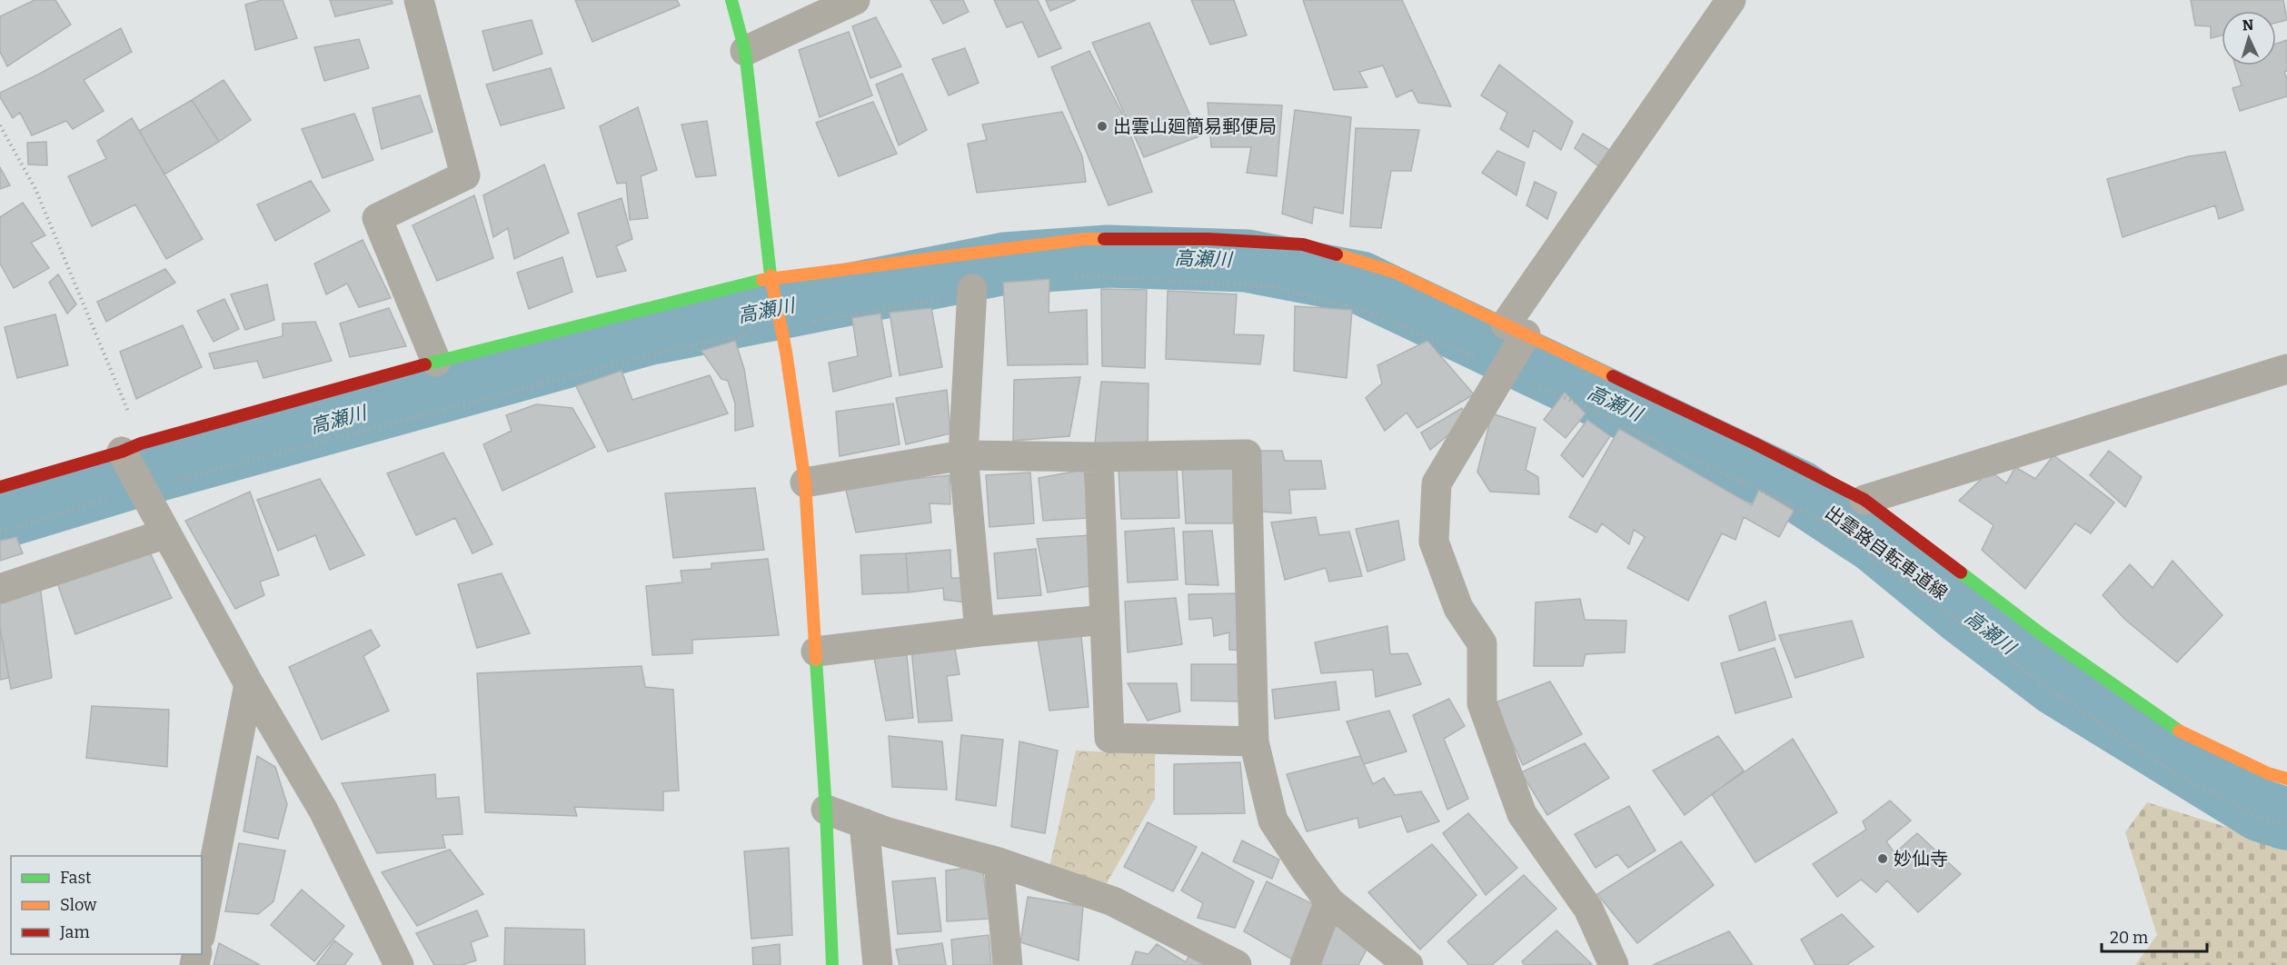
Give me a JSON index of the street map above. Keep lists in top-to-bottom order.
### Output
{
  "streets": {
    "path": ["出雲路自転車道線"]
  },
  "water": ["高瀬川"],
  "places": ["出雲山廻簡易郵便局", "妙仙寺"],
  "legend": ["Fast", "Slow", "Jam"],
  "scale_bar": "20 m",
  "north": "top"
}
